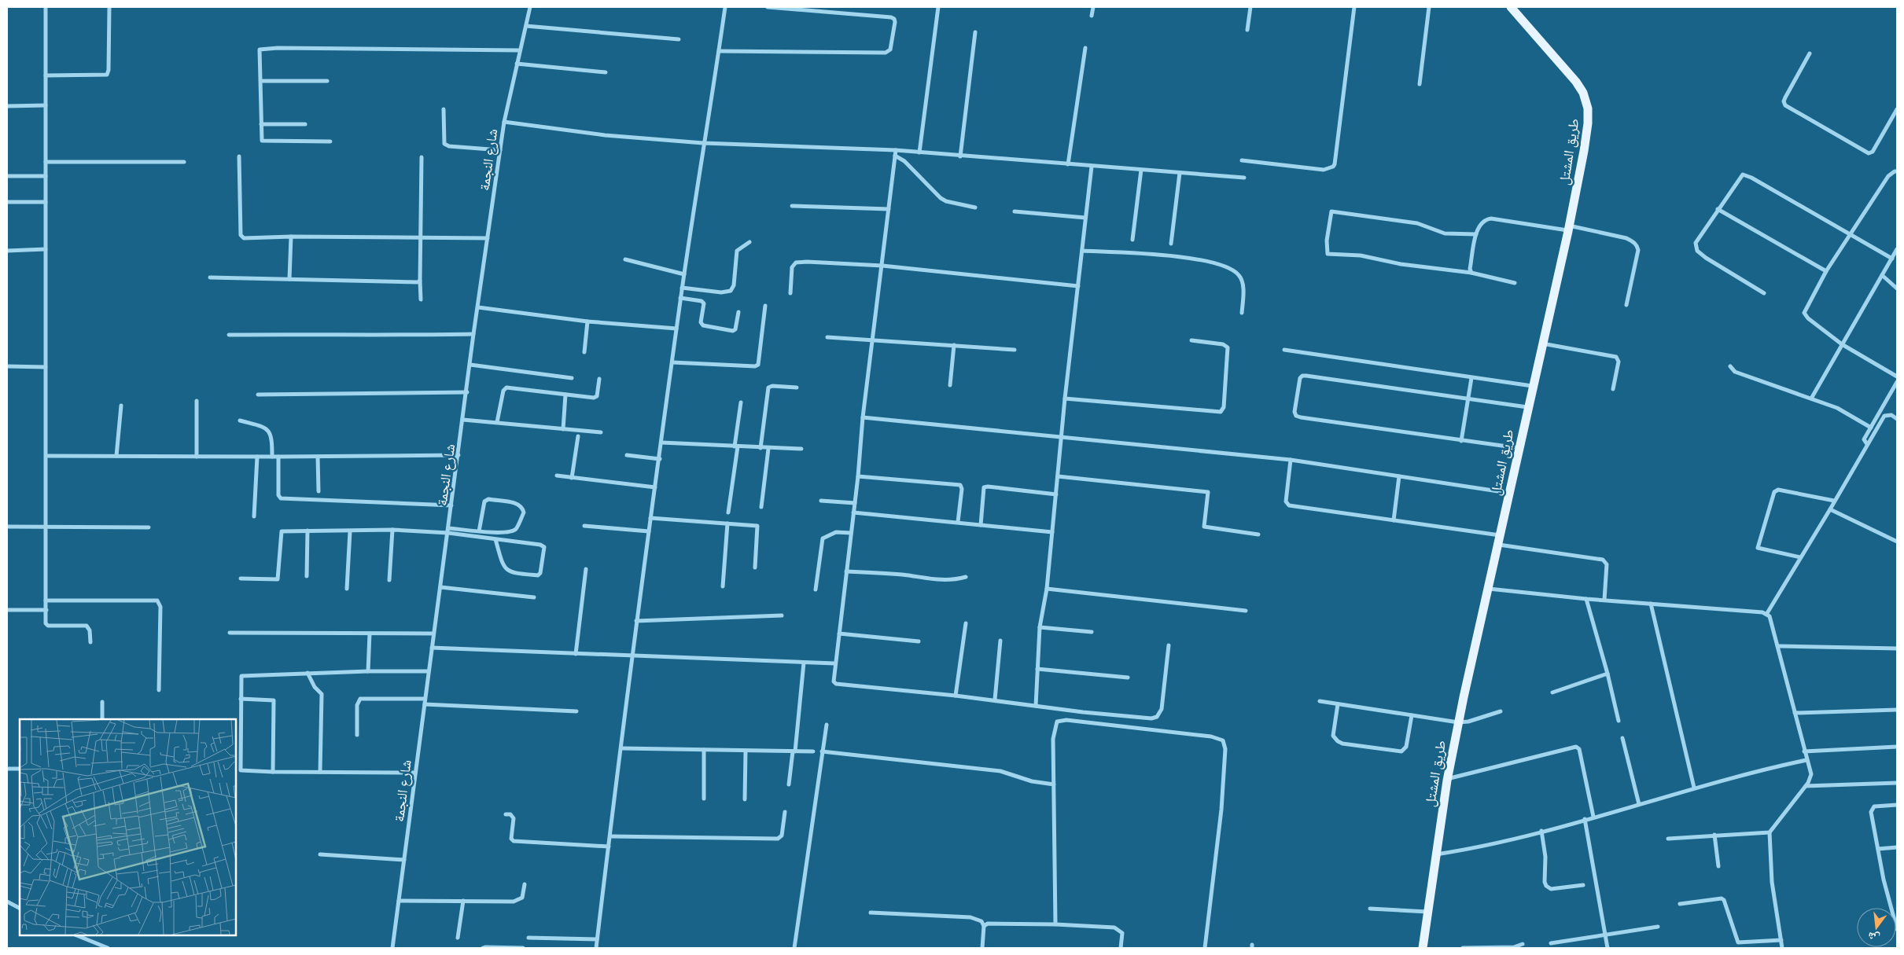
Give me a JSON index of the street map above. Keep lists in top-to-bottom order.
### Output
{
  "streets": {
    "main road": ["طريق المشتل"],
    "street": ["شارع النجمة"]
  },
  "north": "bottom"
}
